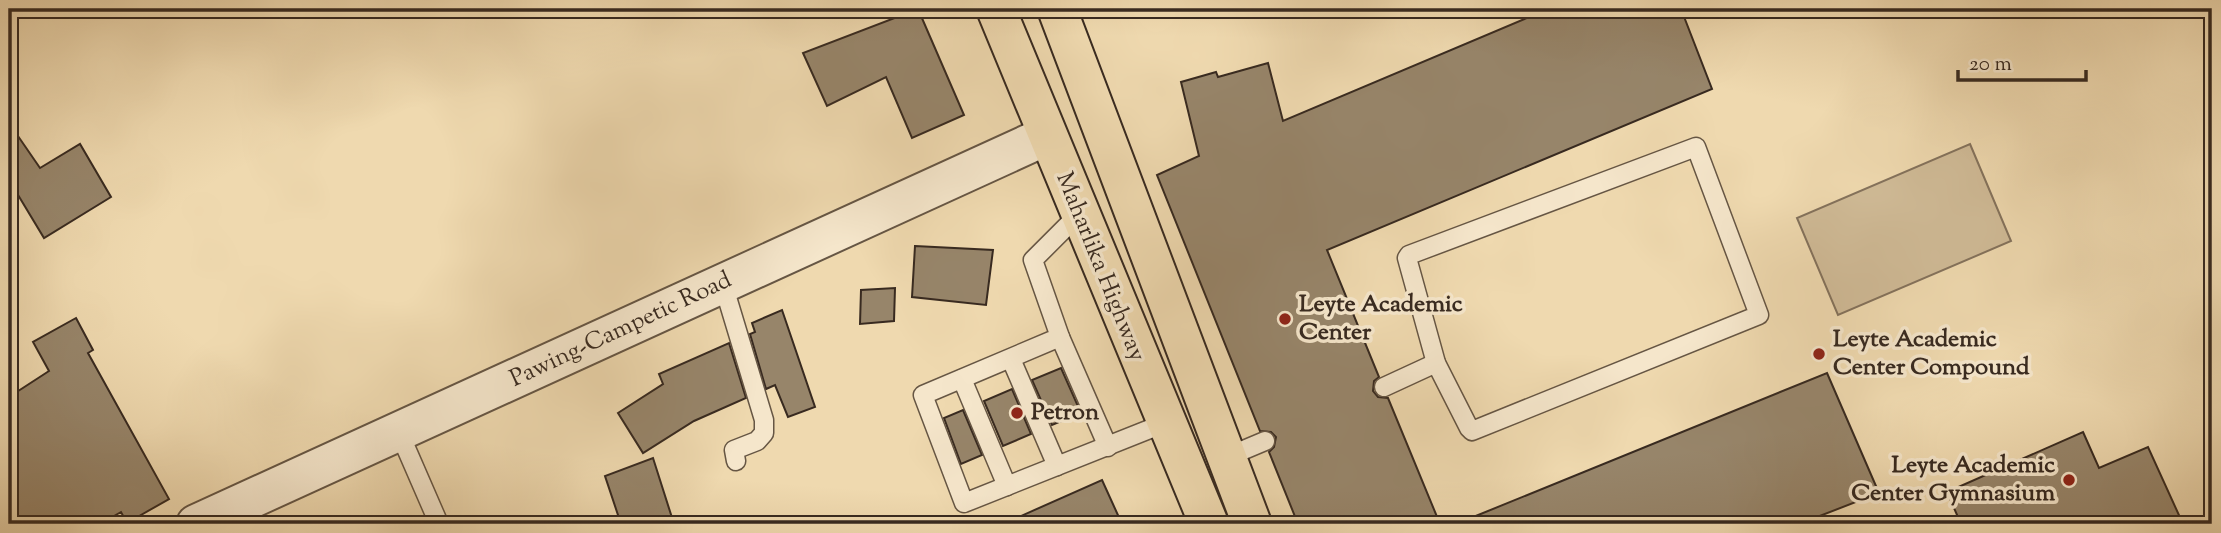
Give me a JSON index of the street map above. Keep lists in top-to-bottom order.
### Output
{
  "streets": {
    "highway": ["Maharlika Highway"],
    "street": ["Pawing-Campetic Road"]
  },
  "crossings": [
    ["Maharlika Highway", "Pawing-Campetic Road"]
  ],
  "places": [
    "Leyte Academic Center",
    "Leyte Academic Center Compound",
    "Petron",
    "Leyte Academic Center Gymnasium"
  ],
  "scale_bar": "20 m"
}
